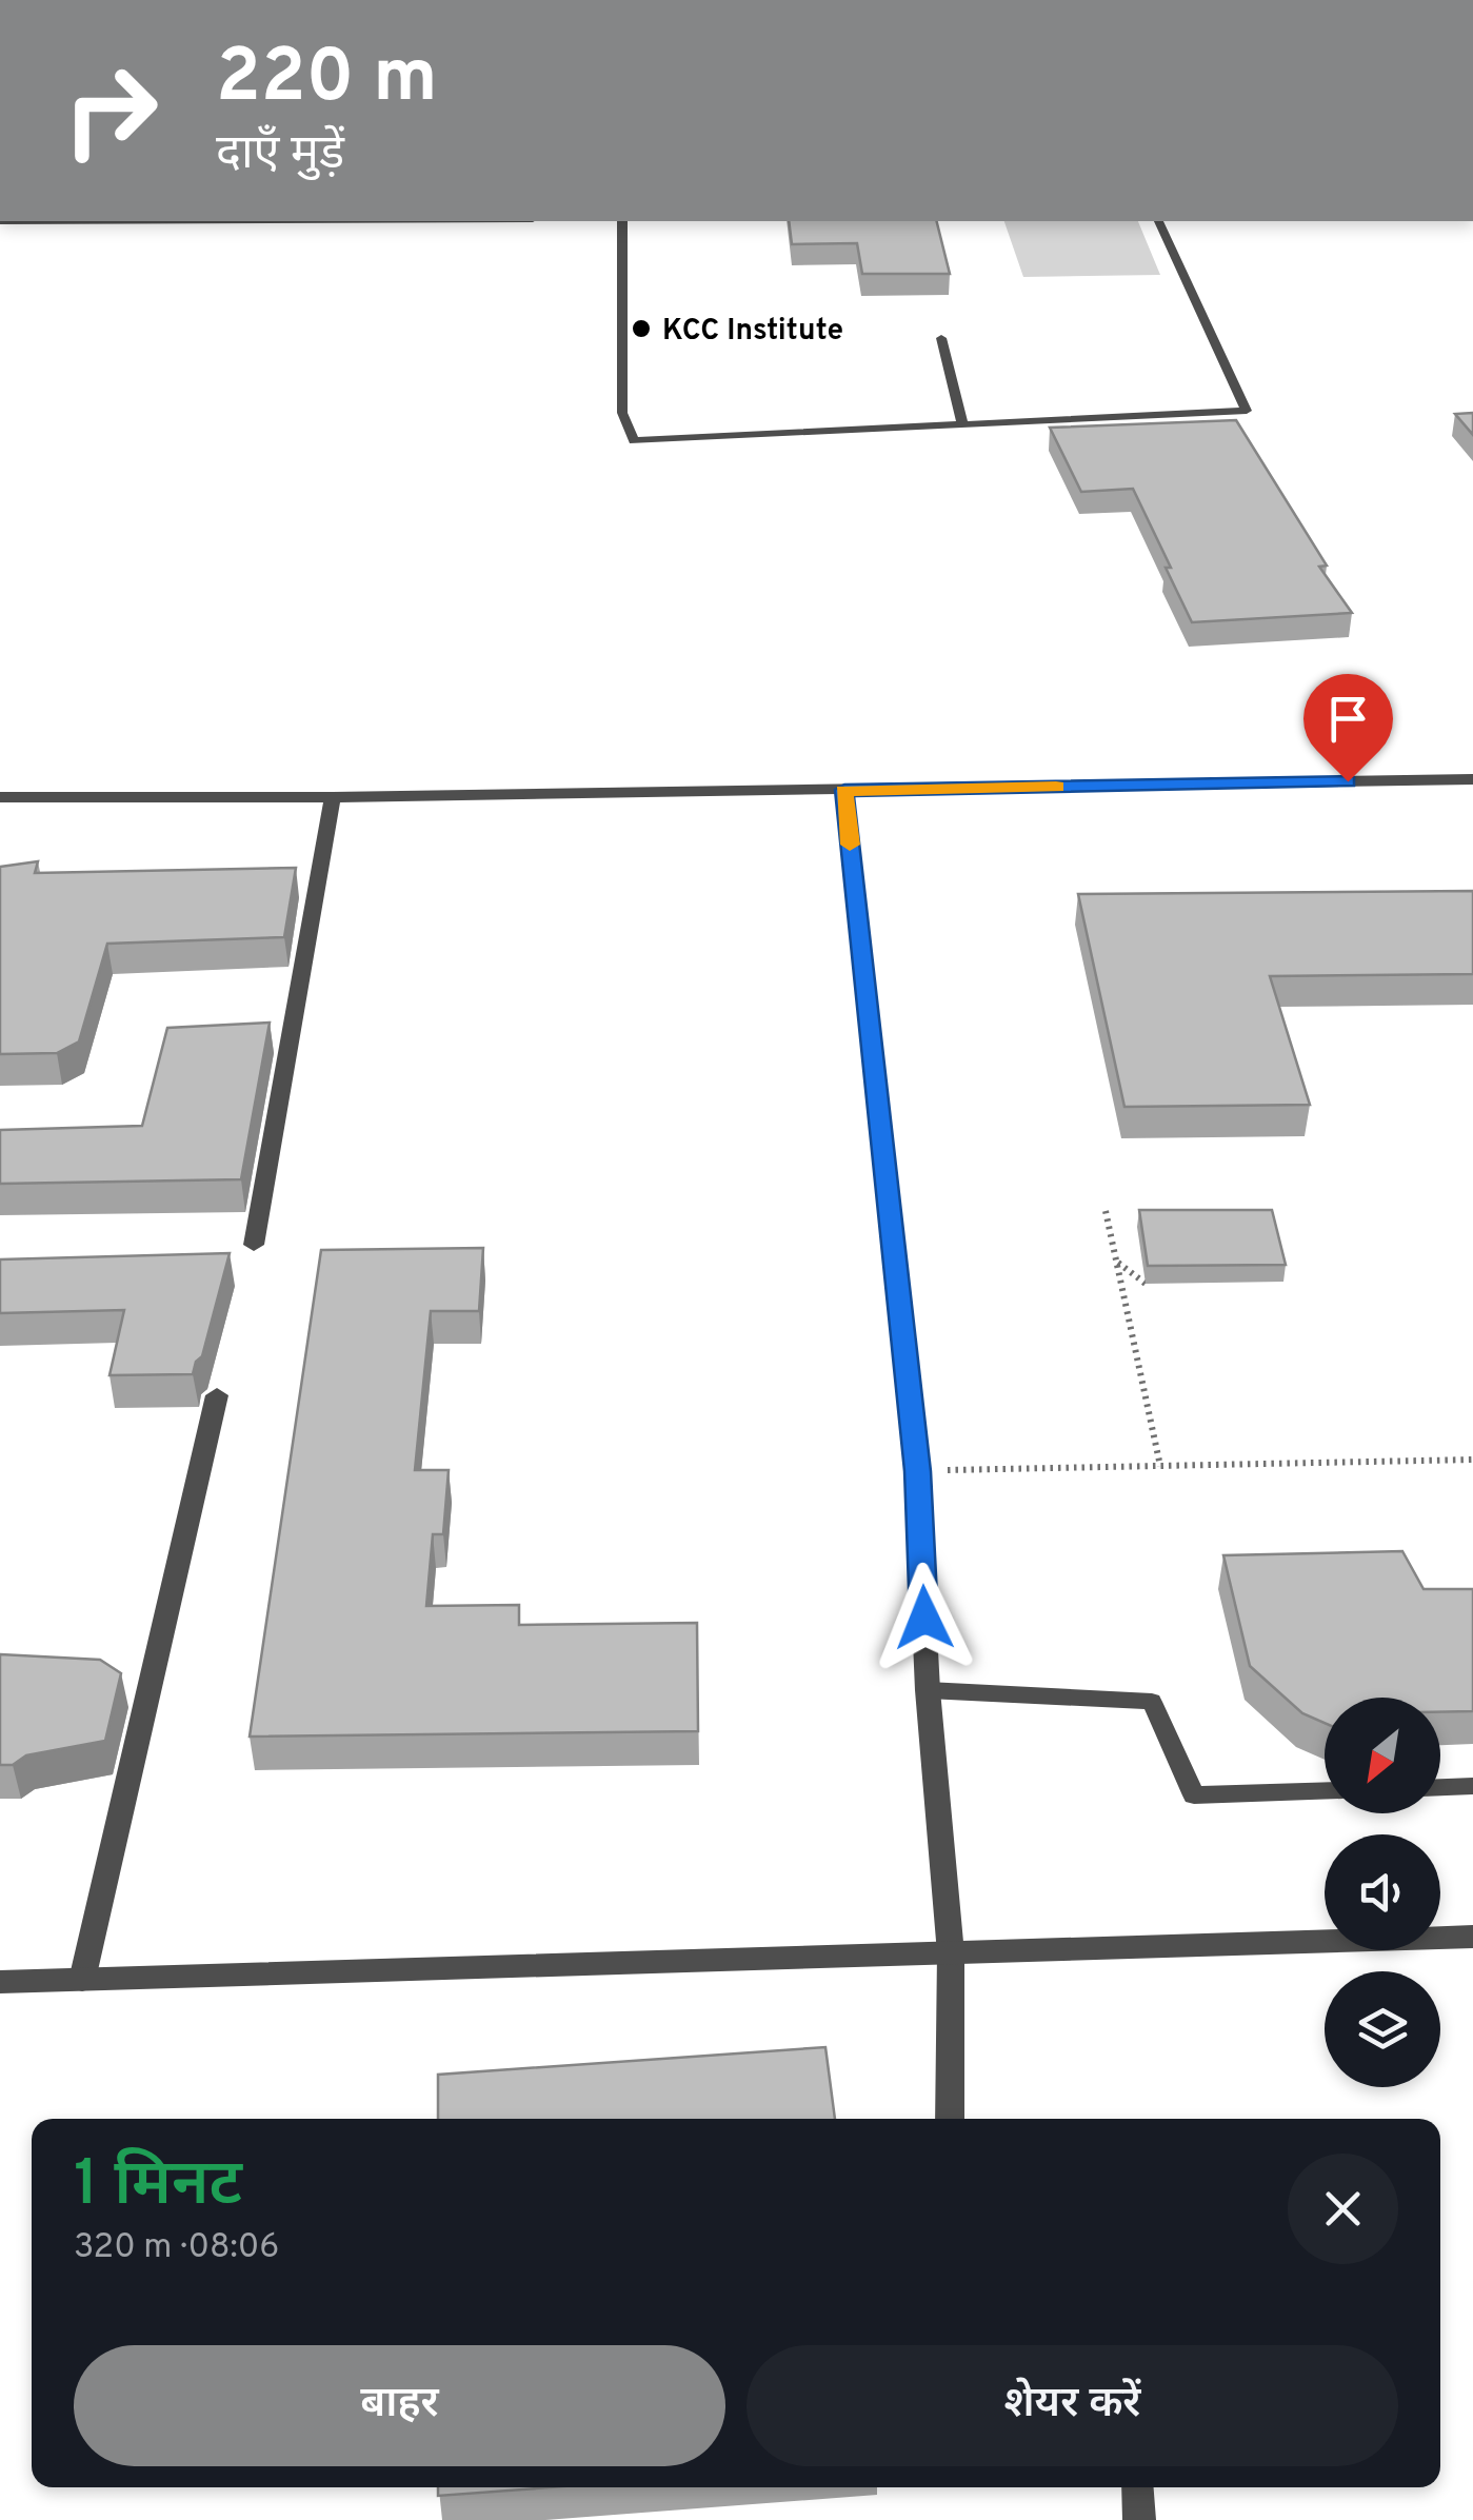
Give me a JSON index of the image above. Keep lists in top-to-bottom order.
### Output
{
  "places": ["KCC Institute"],
  "north": "bottom left",
  "page": {
    "turn": ["220 m", "दाएँ मुड़ें"],
    "heading": ["1 मिनट", "320 m · 08:06"],
    "buttons": ["बाहर", "शेयर करें"]
  }
}
